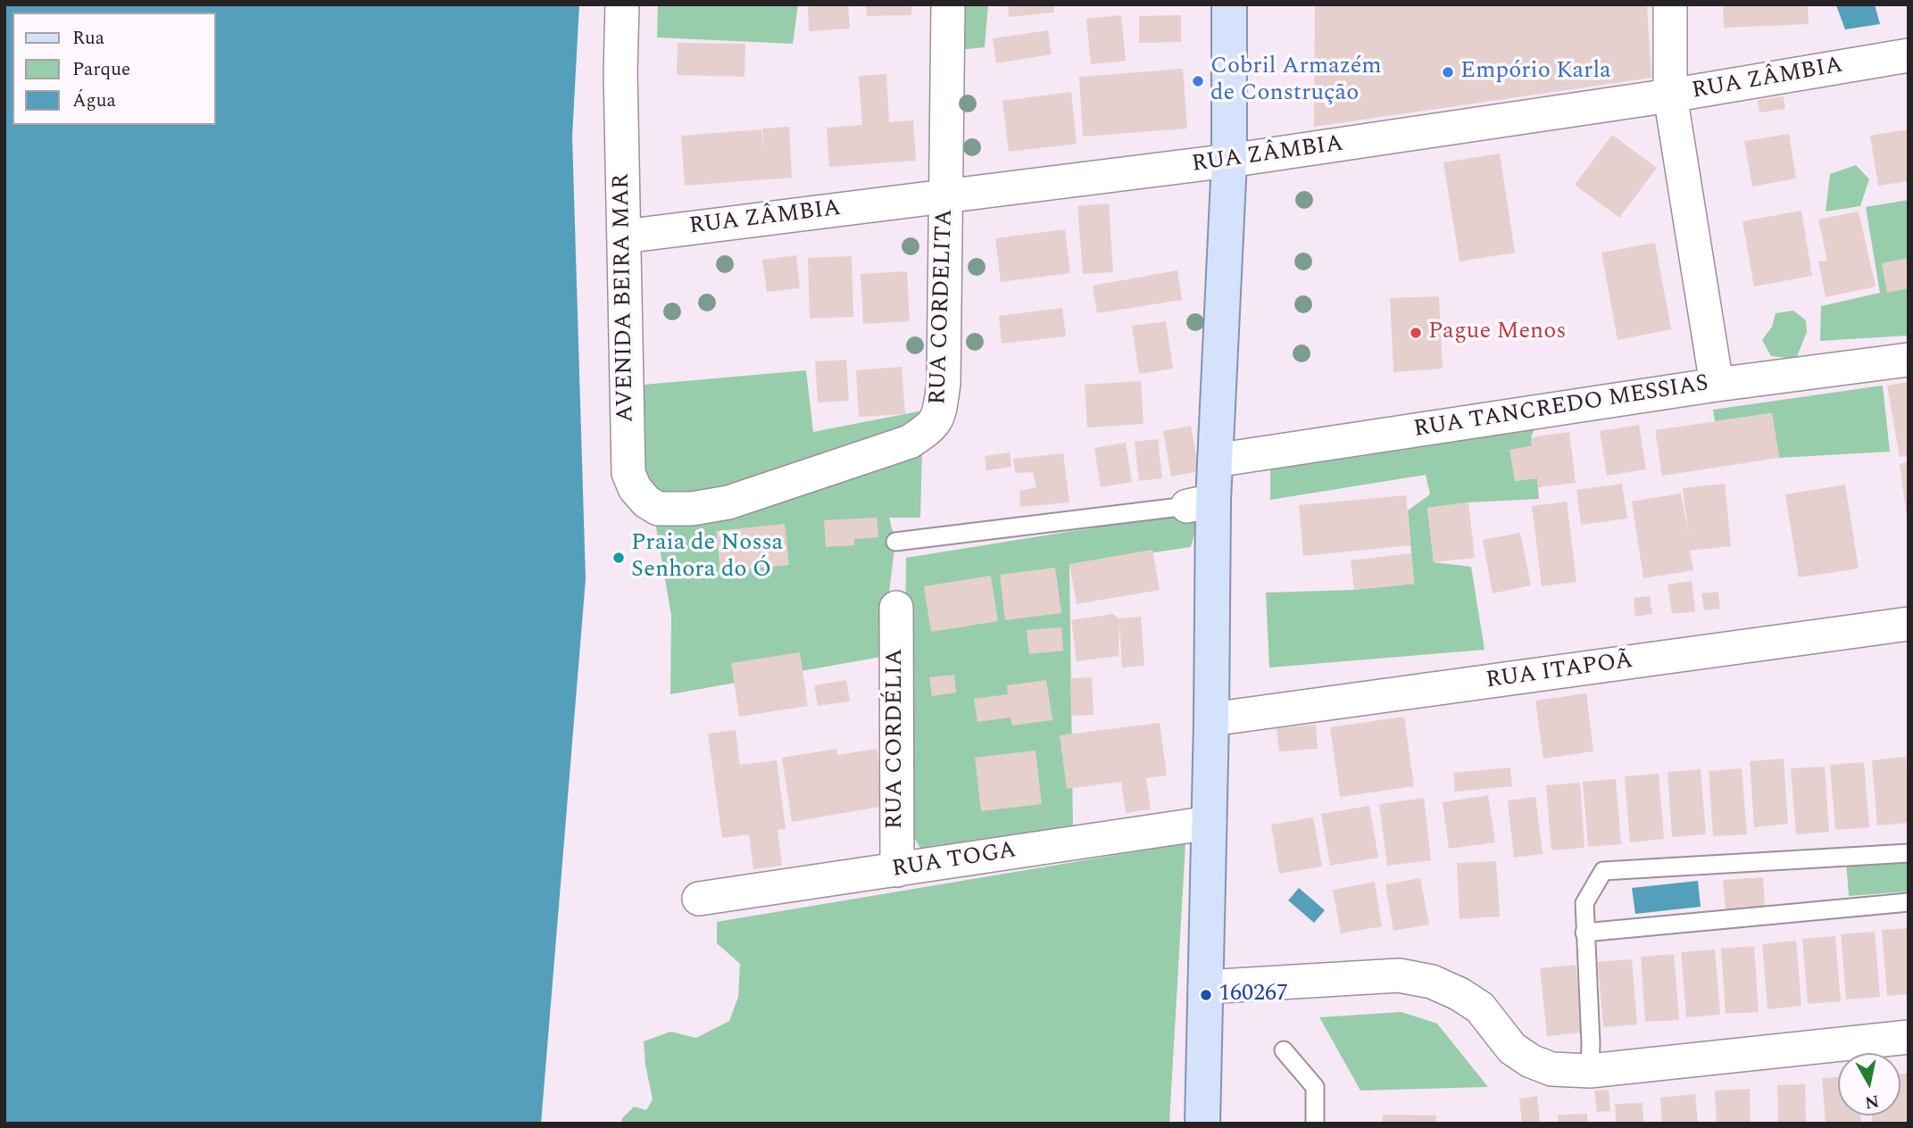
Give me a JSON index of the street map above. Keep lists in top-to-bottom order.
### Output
{
  "streets": {
    "street": [
      "RUA ZÂMBIA",
      "AVENIDA BEIRA MAR",
      "RUA CORDELITA",
      "RUA TANCREDO MESSIAS",
      "RUA ITAPOÃ",
      "RUA CORDÉLIA",
      "RUA TOGA"
    ]
  },
  "crossings": [
    ["RUA ZÂMBIA", "AVENIDA BEIRA MAR"],
    ["RUA ZÂMBIA", "RUA CORDELITA"],
    ["AVENIDA BEIRA MAR", "RUA CORDELITA"],
    ["RUA CORDÉLIA", "RUA TOGA"]
  ],
  "places": [
    "Empório Karla",
    "Cobril Armazém de Construção",
    "Pague Menos",
    "Praia de Nossa Senhora do Ó",
    "160267"
  ],
  "legend": ["Rua", "Parque", "Água"],
  "north": "bottom"
}
